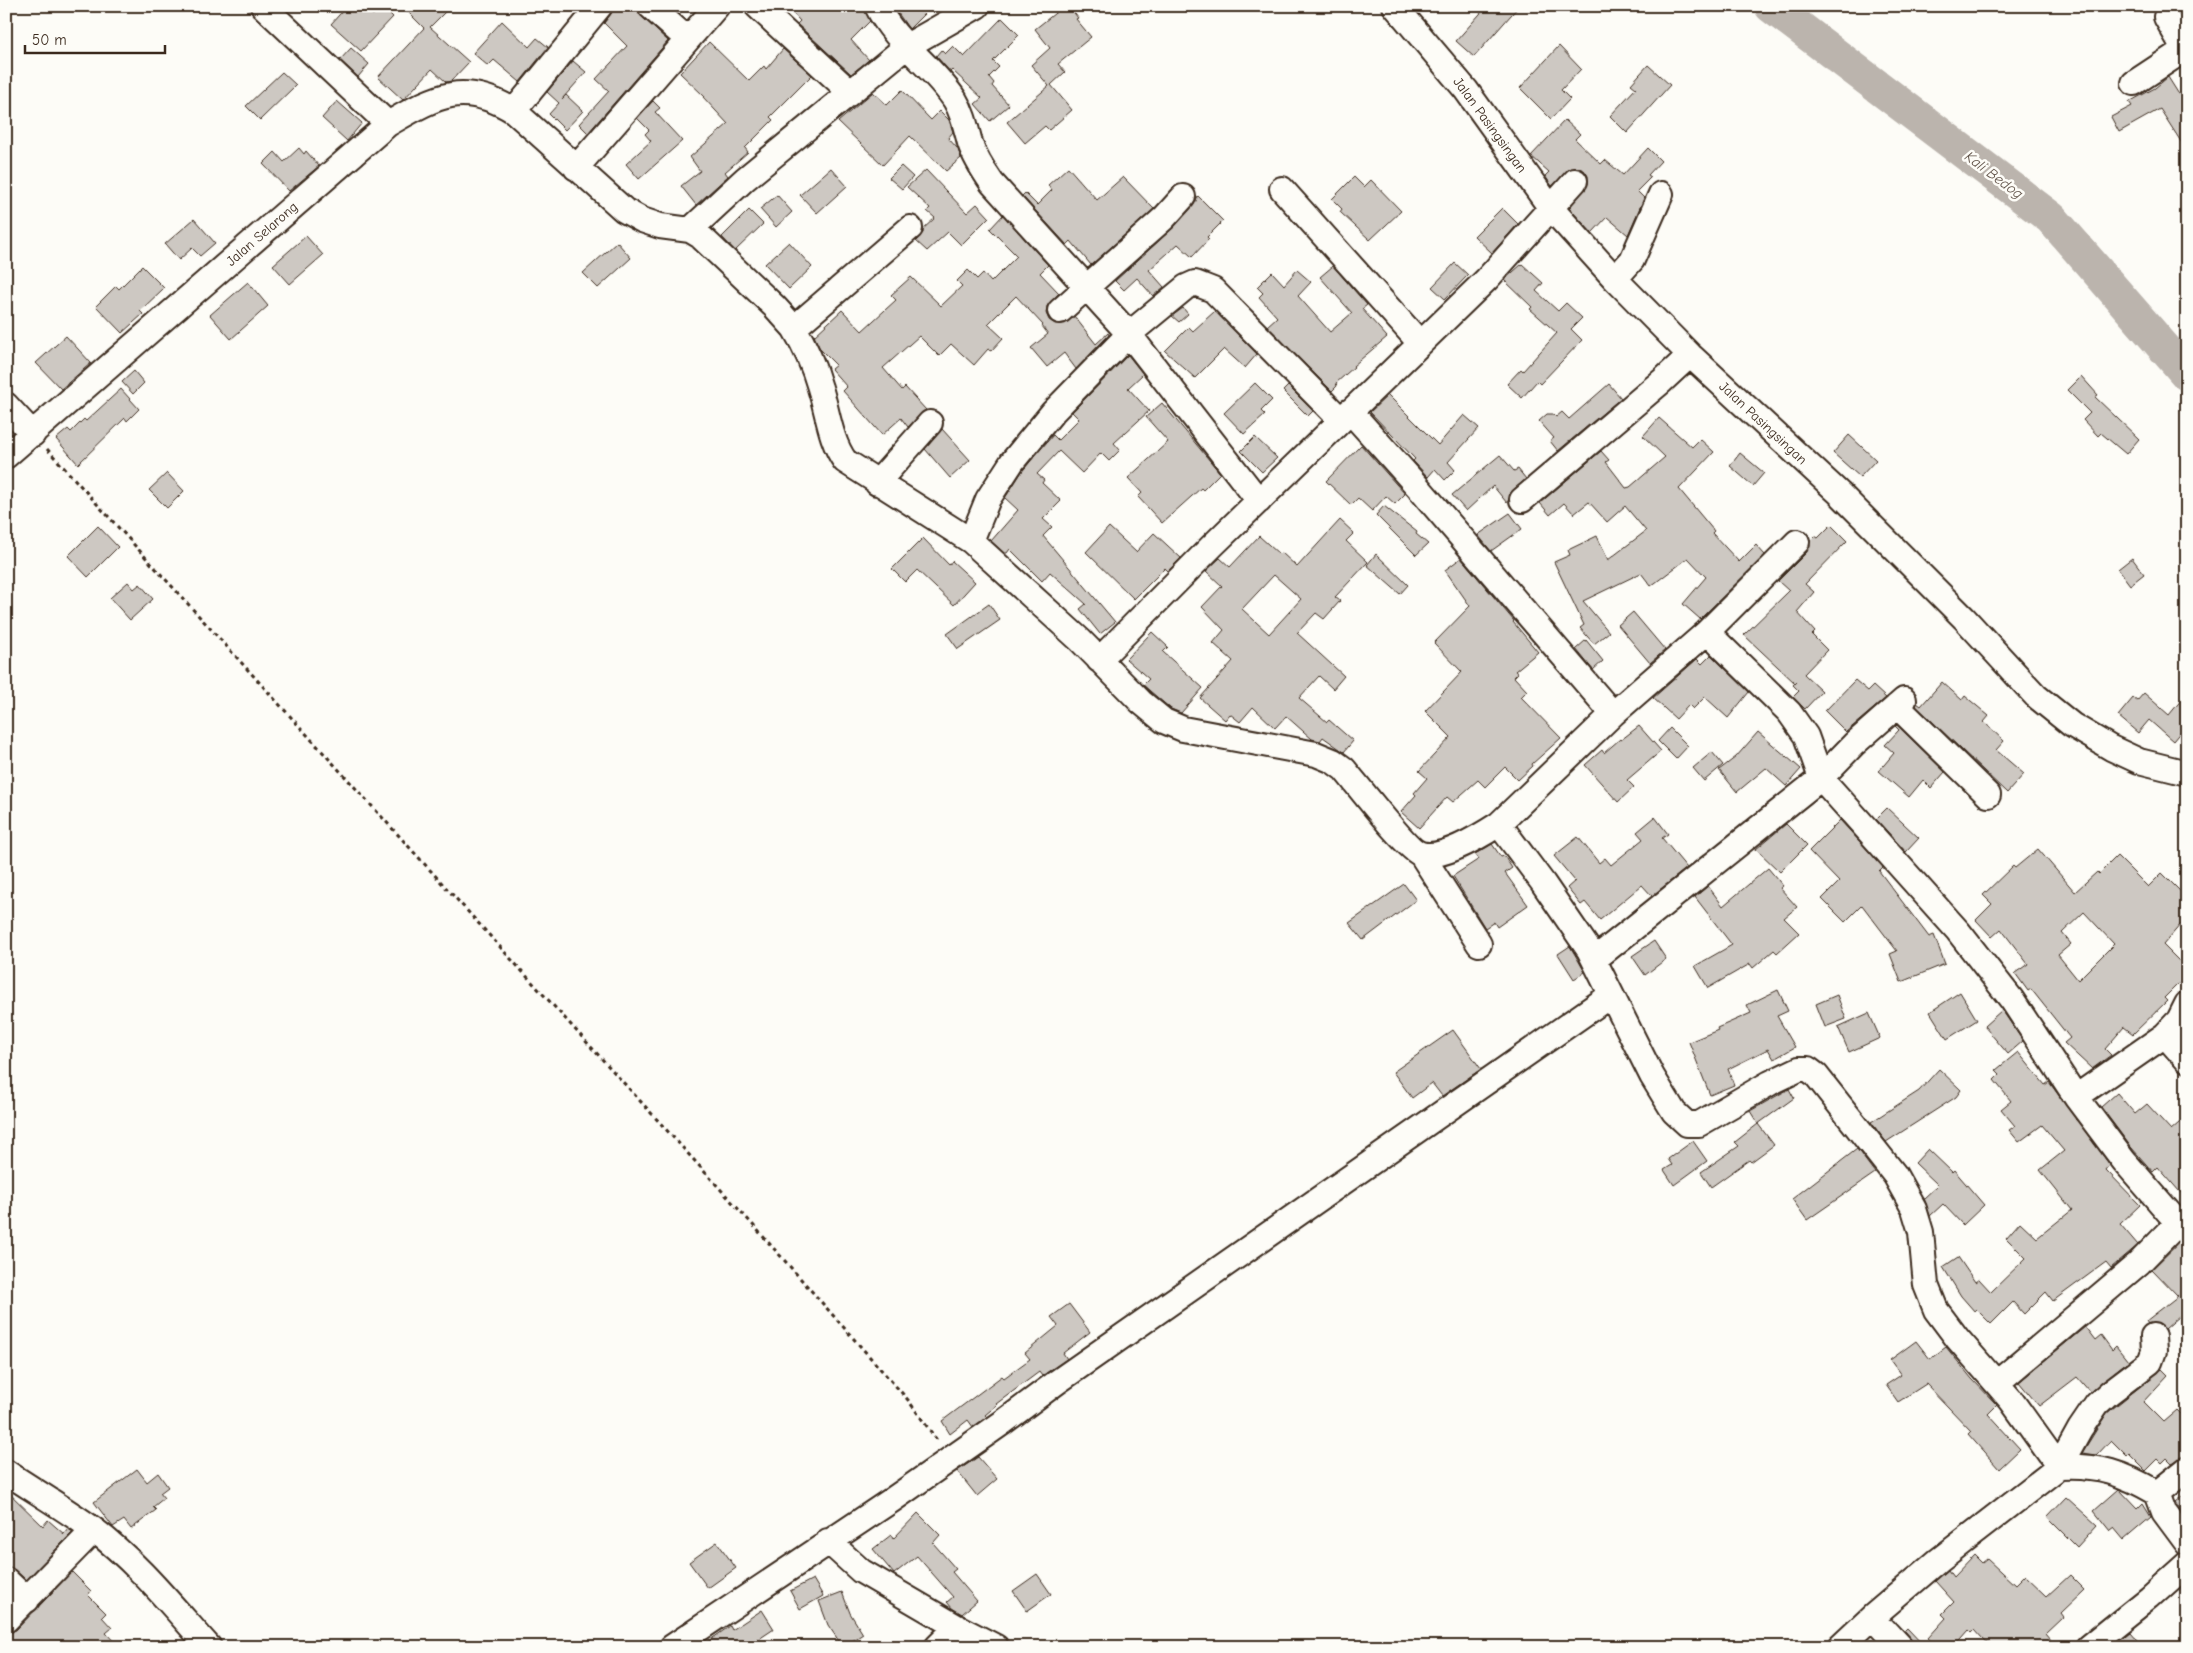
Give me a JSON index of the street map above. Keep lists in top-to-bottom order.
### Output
{
  "streets": {
    "street": ["Jalan Pasingsingan", "Jalan Selarong"]
  },
  "water": ["Kali Bedog"],
  "scale_bar": "50 m"
}
